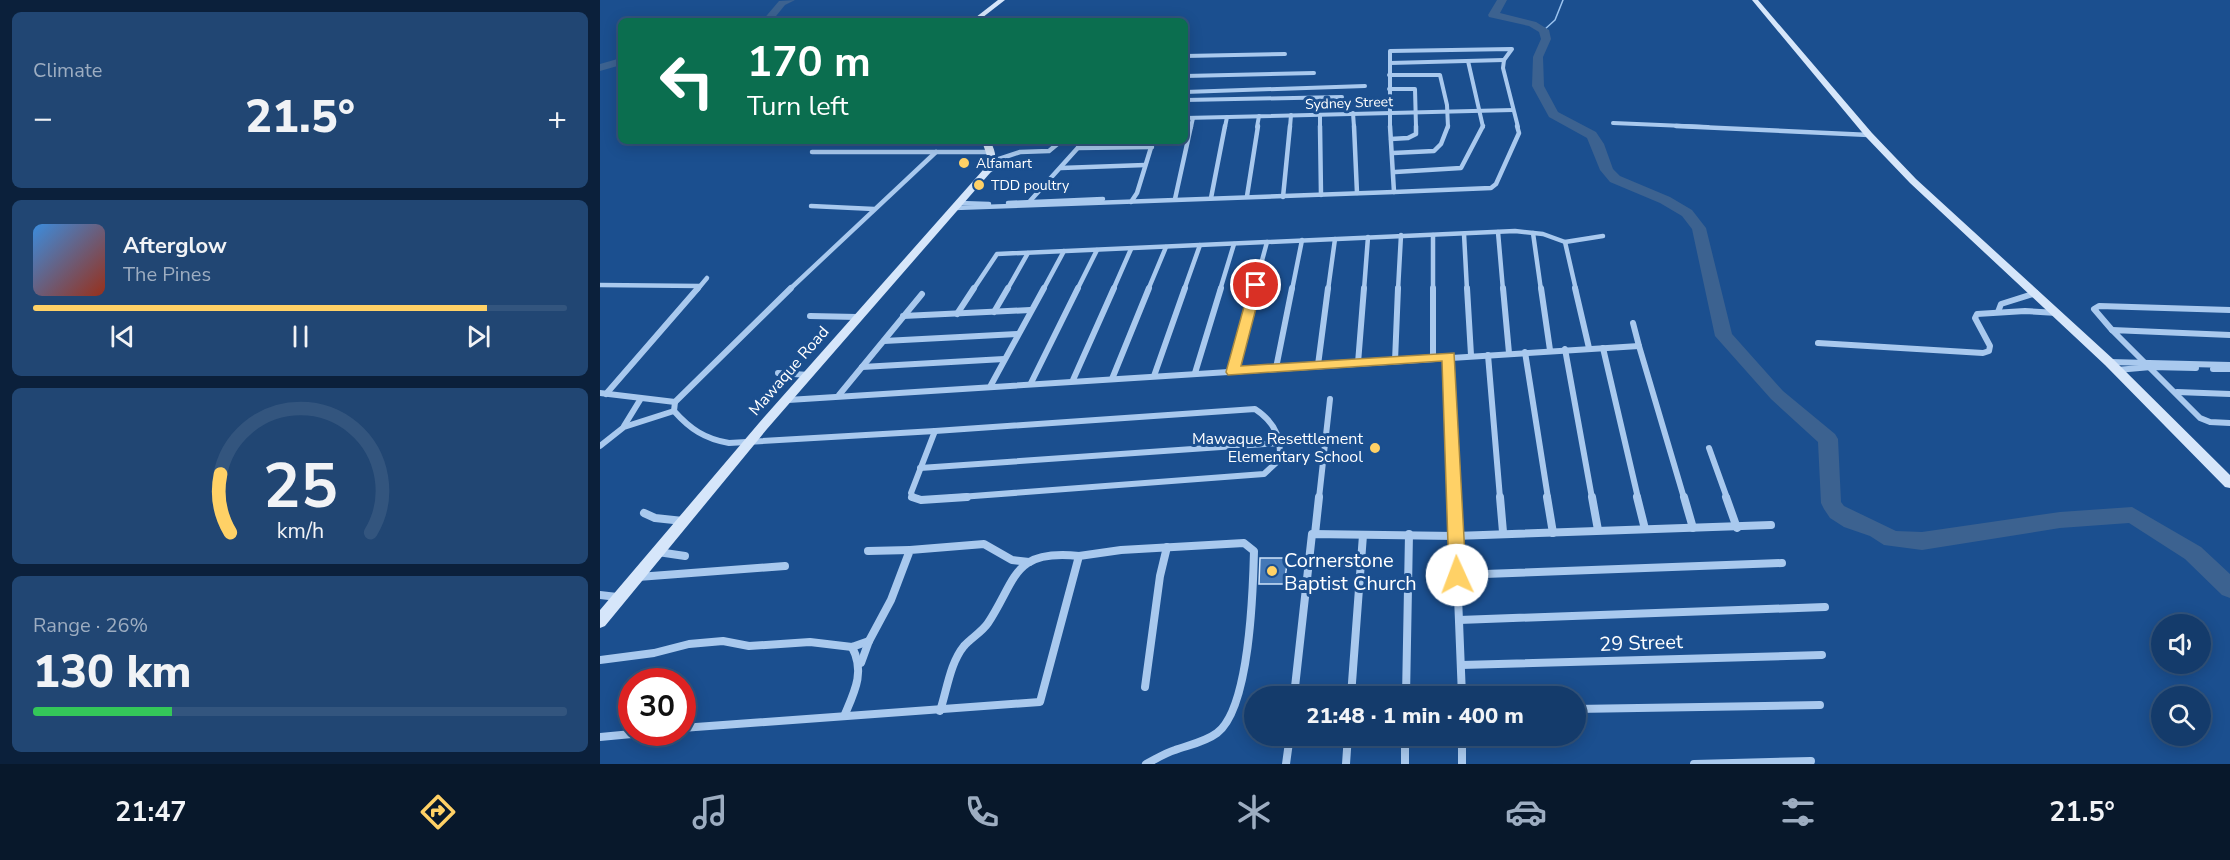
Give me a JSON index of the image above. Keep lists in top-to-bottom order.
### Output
{
  "streets": {
    "street": ["Sydney Street", "Mawaque Road", "29 Street"]
  },
  "places": [
    "Alfamart",
    "TDD poultry",
    "Mawaque Resettlement Elementary School",
    "Cornerstone Baptist Church"
  ],
  "page": {
    "tile": [
      "Climate",
      ["Range · 26%", "130 km"]
    ],
    "turn": ["170 m", "Turn left"],
    "heat": ["−", "21.5°", "+"],
    "song": ["Afterglow", "The Pines"],
    "limit": "30",
    "trip": "21:48 · 1 min · 400 m",
    "tabs": ["21:47", "21.5°"],
    "gauge": ["25", "km/h"]
  }
}
